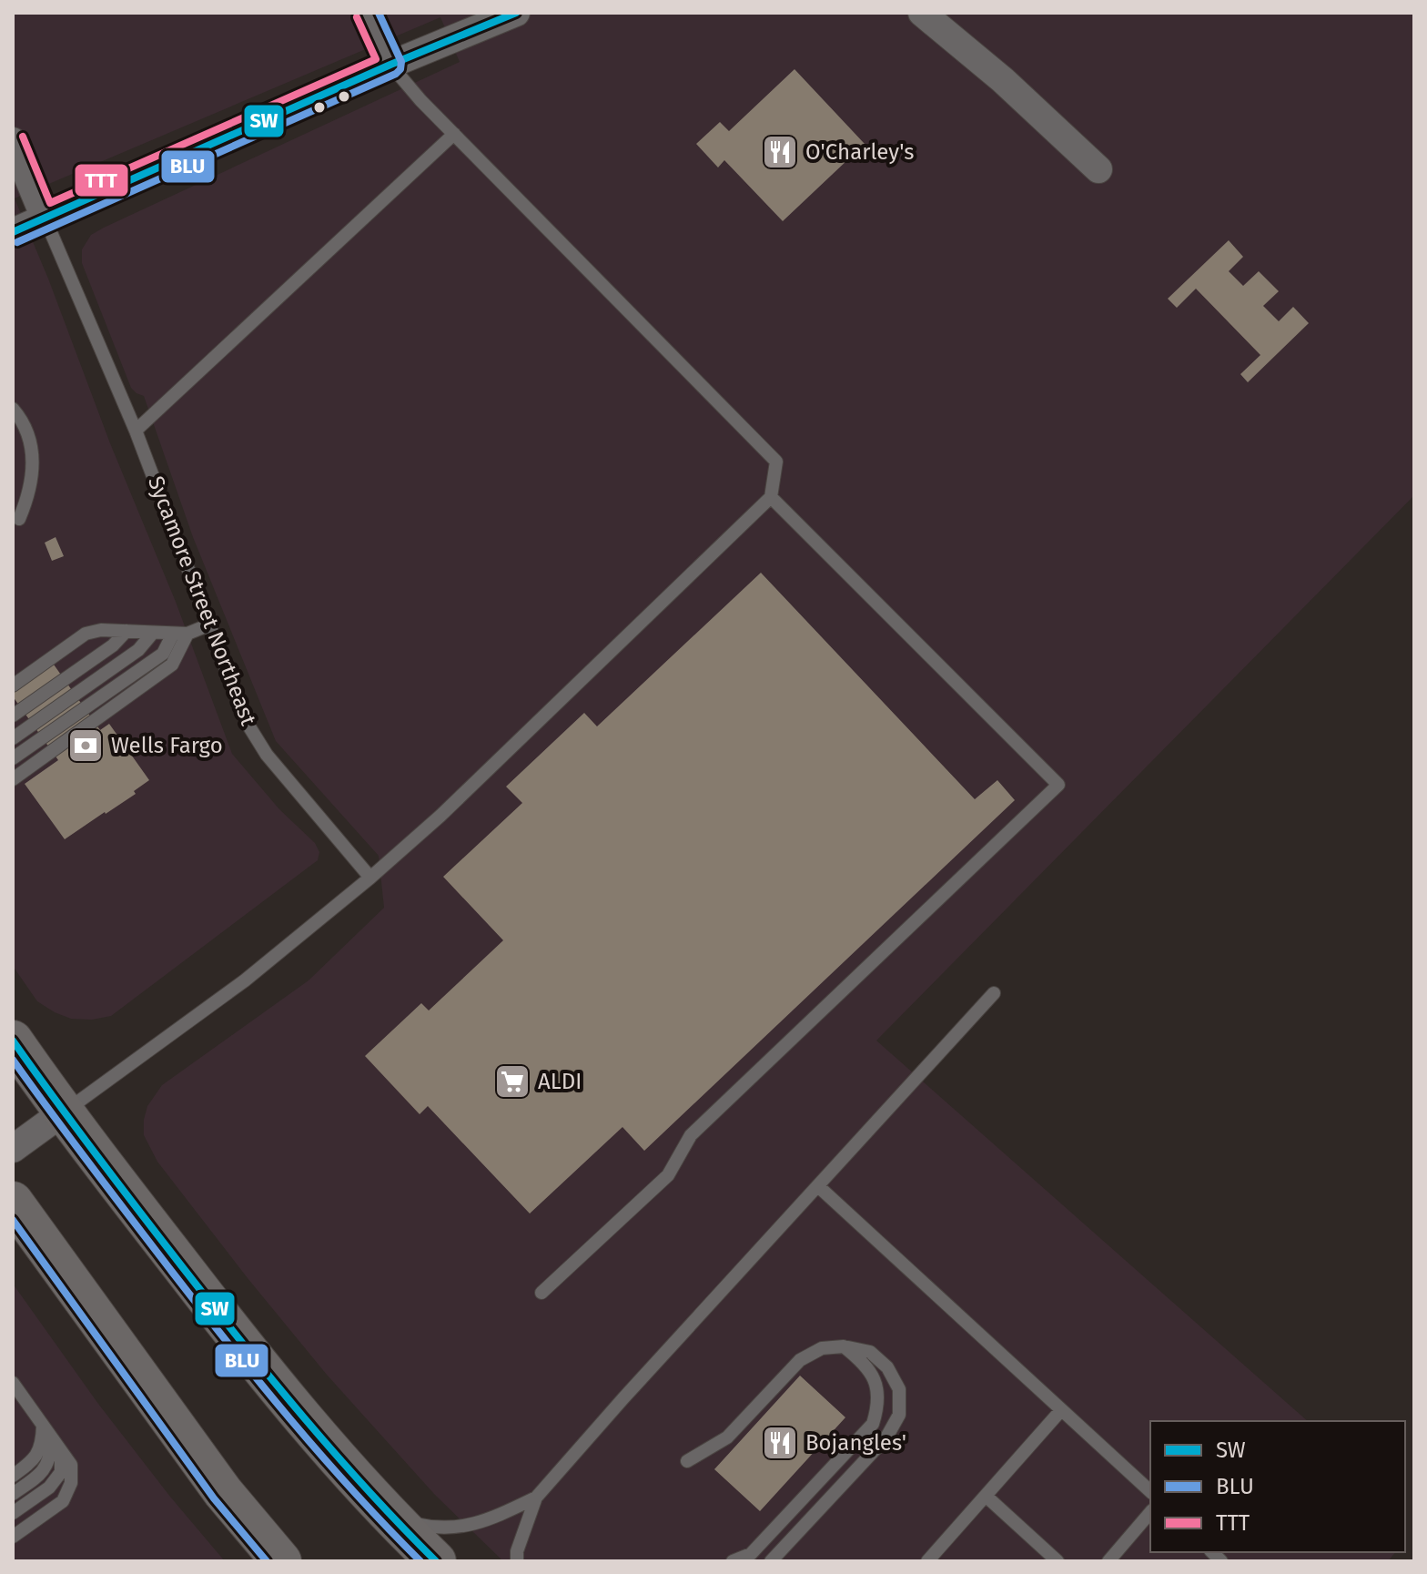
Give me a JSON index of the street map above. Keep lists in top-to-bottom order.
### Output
{
  "streets": {
    "street": ["Sycamore Street Northeast"]
  },
  "places": {
    "restaurant": ["O'Charley's", "Bojangles'"],
    "bank": ["Wells Fargo"],
    "supermarket": ["ALDI"]
  },
  "lines": ["transit line SW", "transit line BLU", "transit line TTT"],
  "legend": ["SW", "BLU", "TTT"]
}
